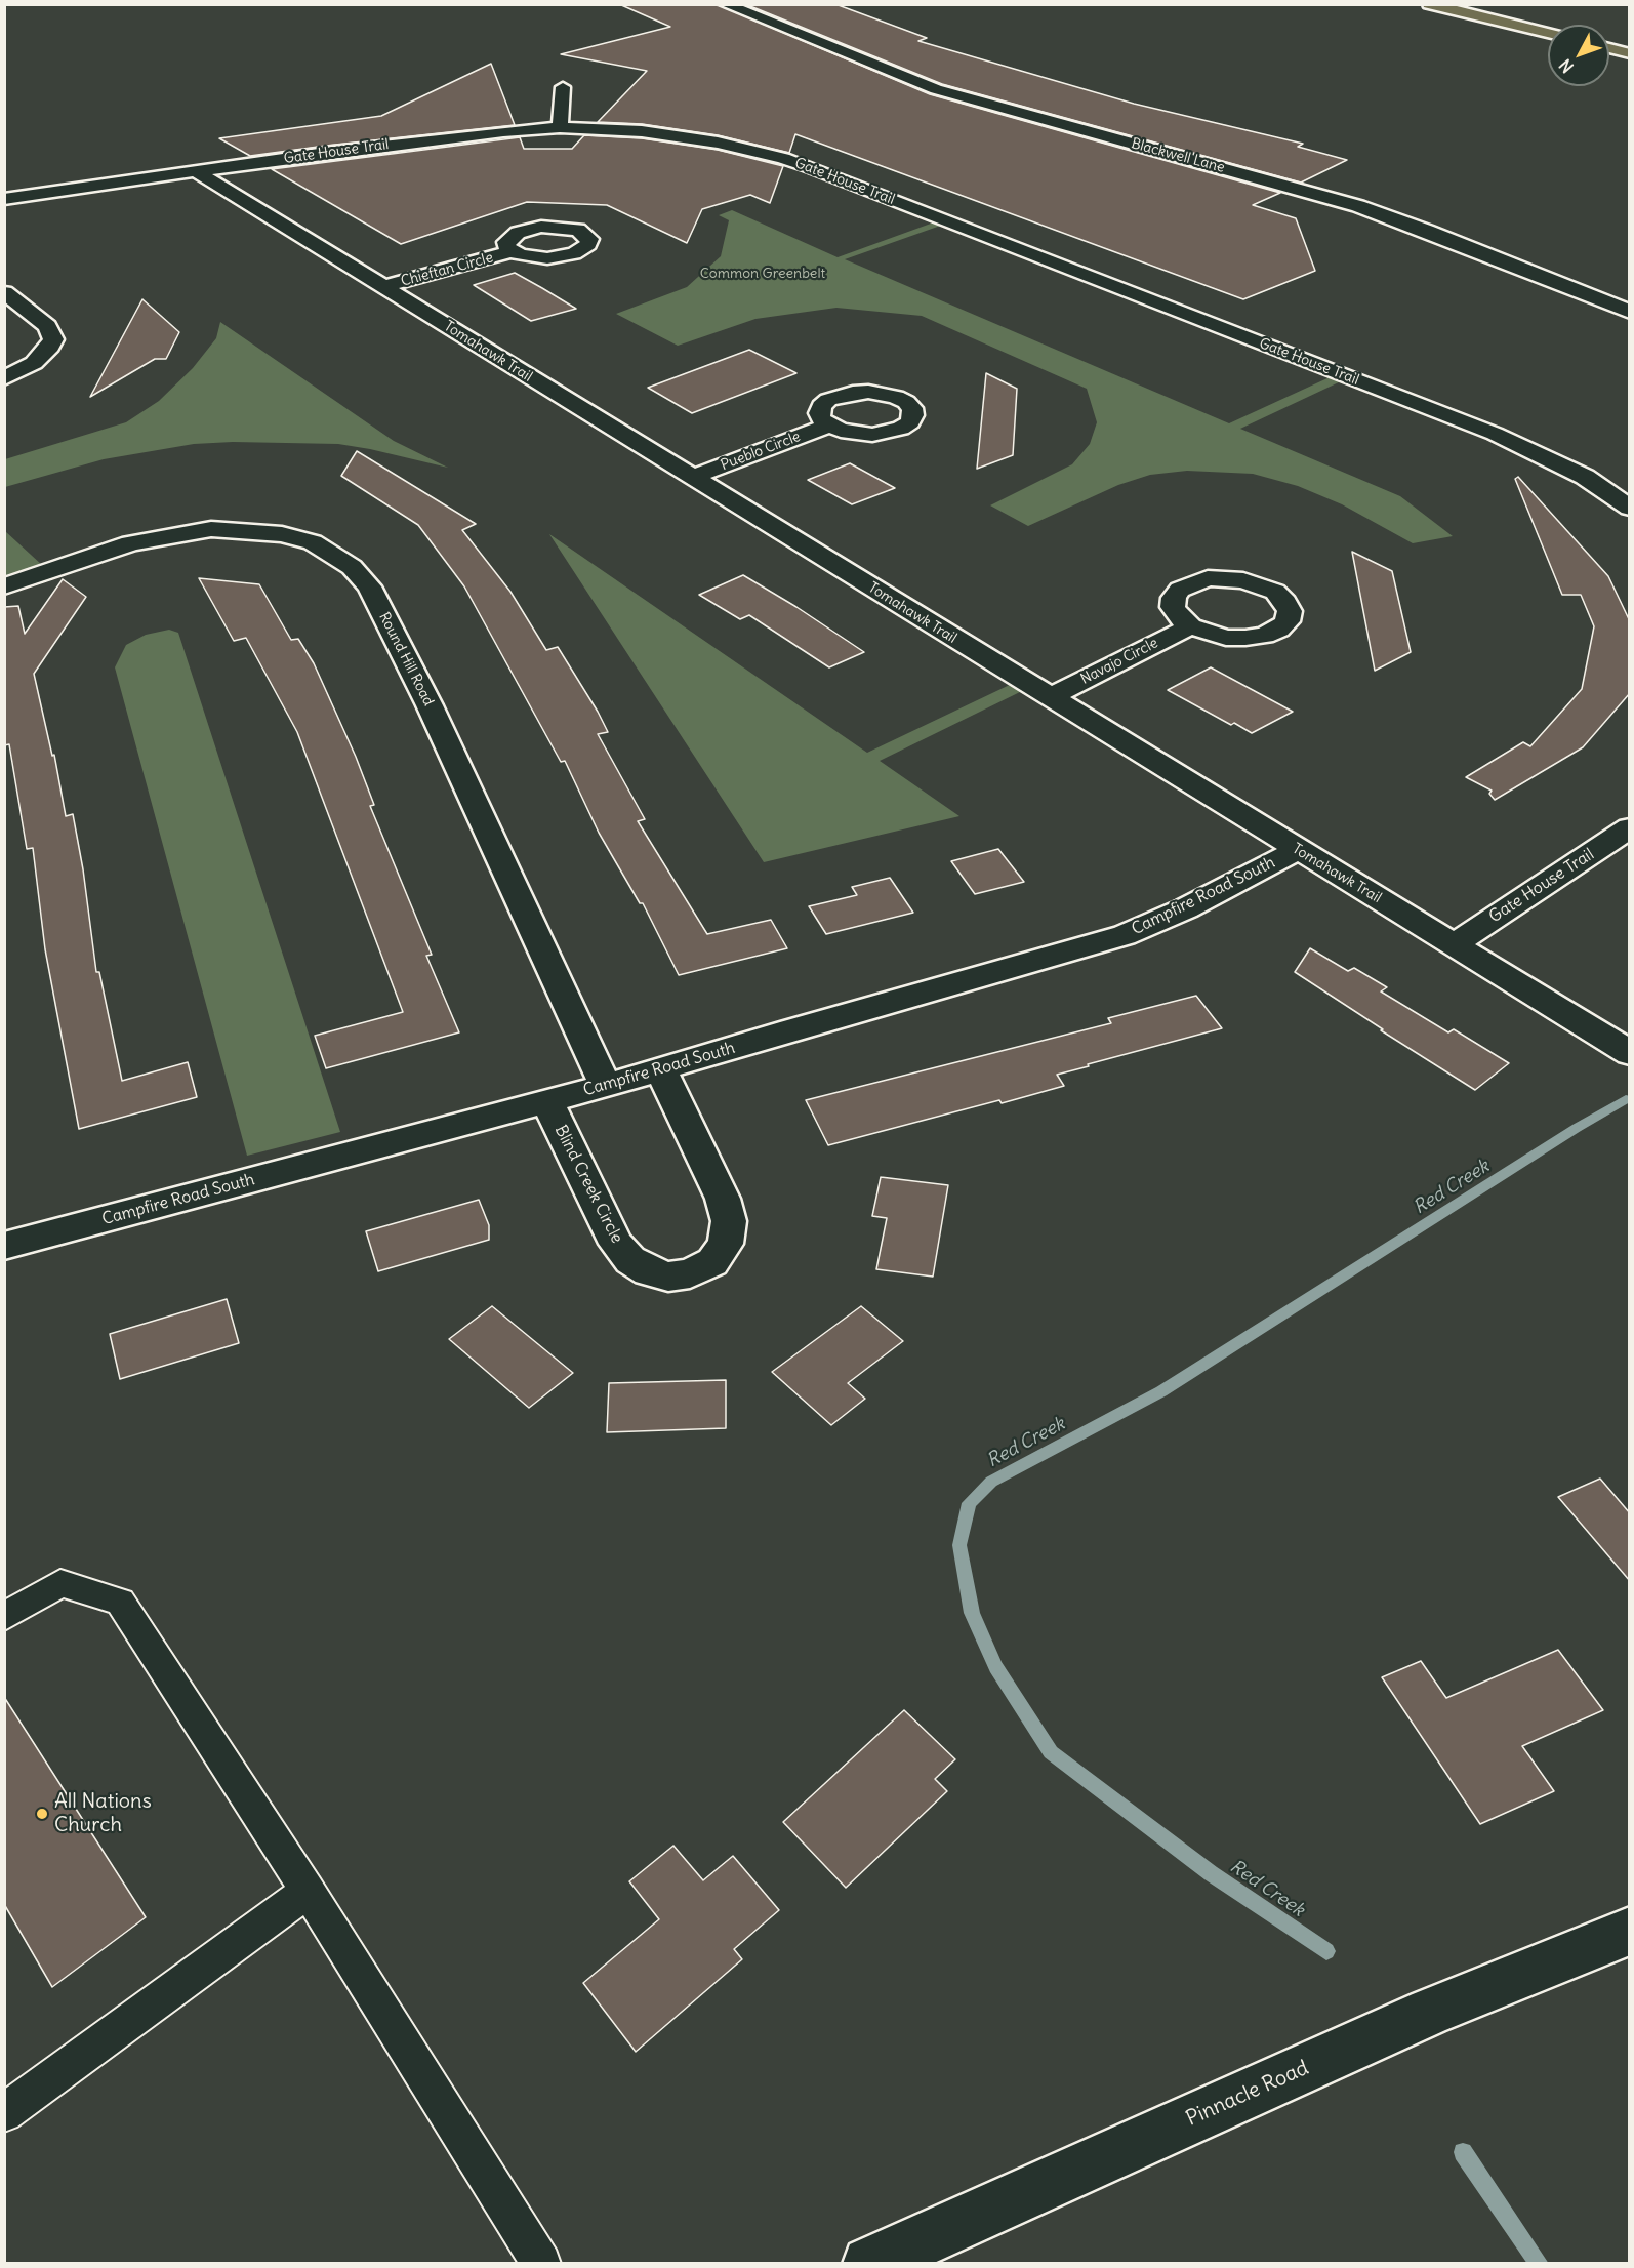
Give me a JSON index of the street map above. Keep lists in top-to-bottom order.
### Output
{
  "streets": {
    "street": [
      "Gate House Trail",
      "Blackwell Lane",
      "Chieftan Circle",
      "Tomahawk Trail",
      "Pueblo Circle",
      "Round Hill Road",
      "Navajo Circle",
      "Campfire Road South",
      "Blind Creek Circle",
      "Pinnacle Road"
    ]
  },
  "crossings": [
    ["Gate House Trail", "Tomahawk Trail"],
    ["Chieftan Circle", "Tomahawk Trail"],
    ["Tomahawk Trail", "Pueblo Circle"],
    ["Tomahawk Trail", "Navajo Circle"],
    ["Tomahawk Trail", "Campfire Road South"],
    ["Round Hill Road", "Campfire Road South"],
    ["Campfire Road South", "Blind Creek Circle"]
  ],
  "water": ["Red Creek"],
  "parks": ["Common Greenbelt"],
  "places": ["All Nations Church"],
  "north": "bottom left"
}
